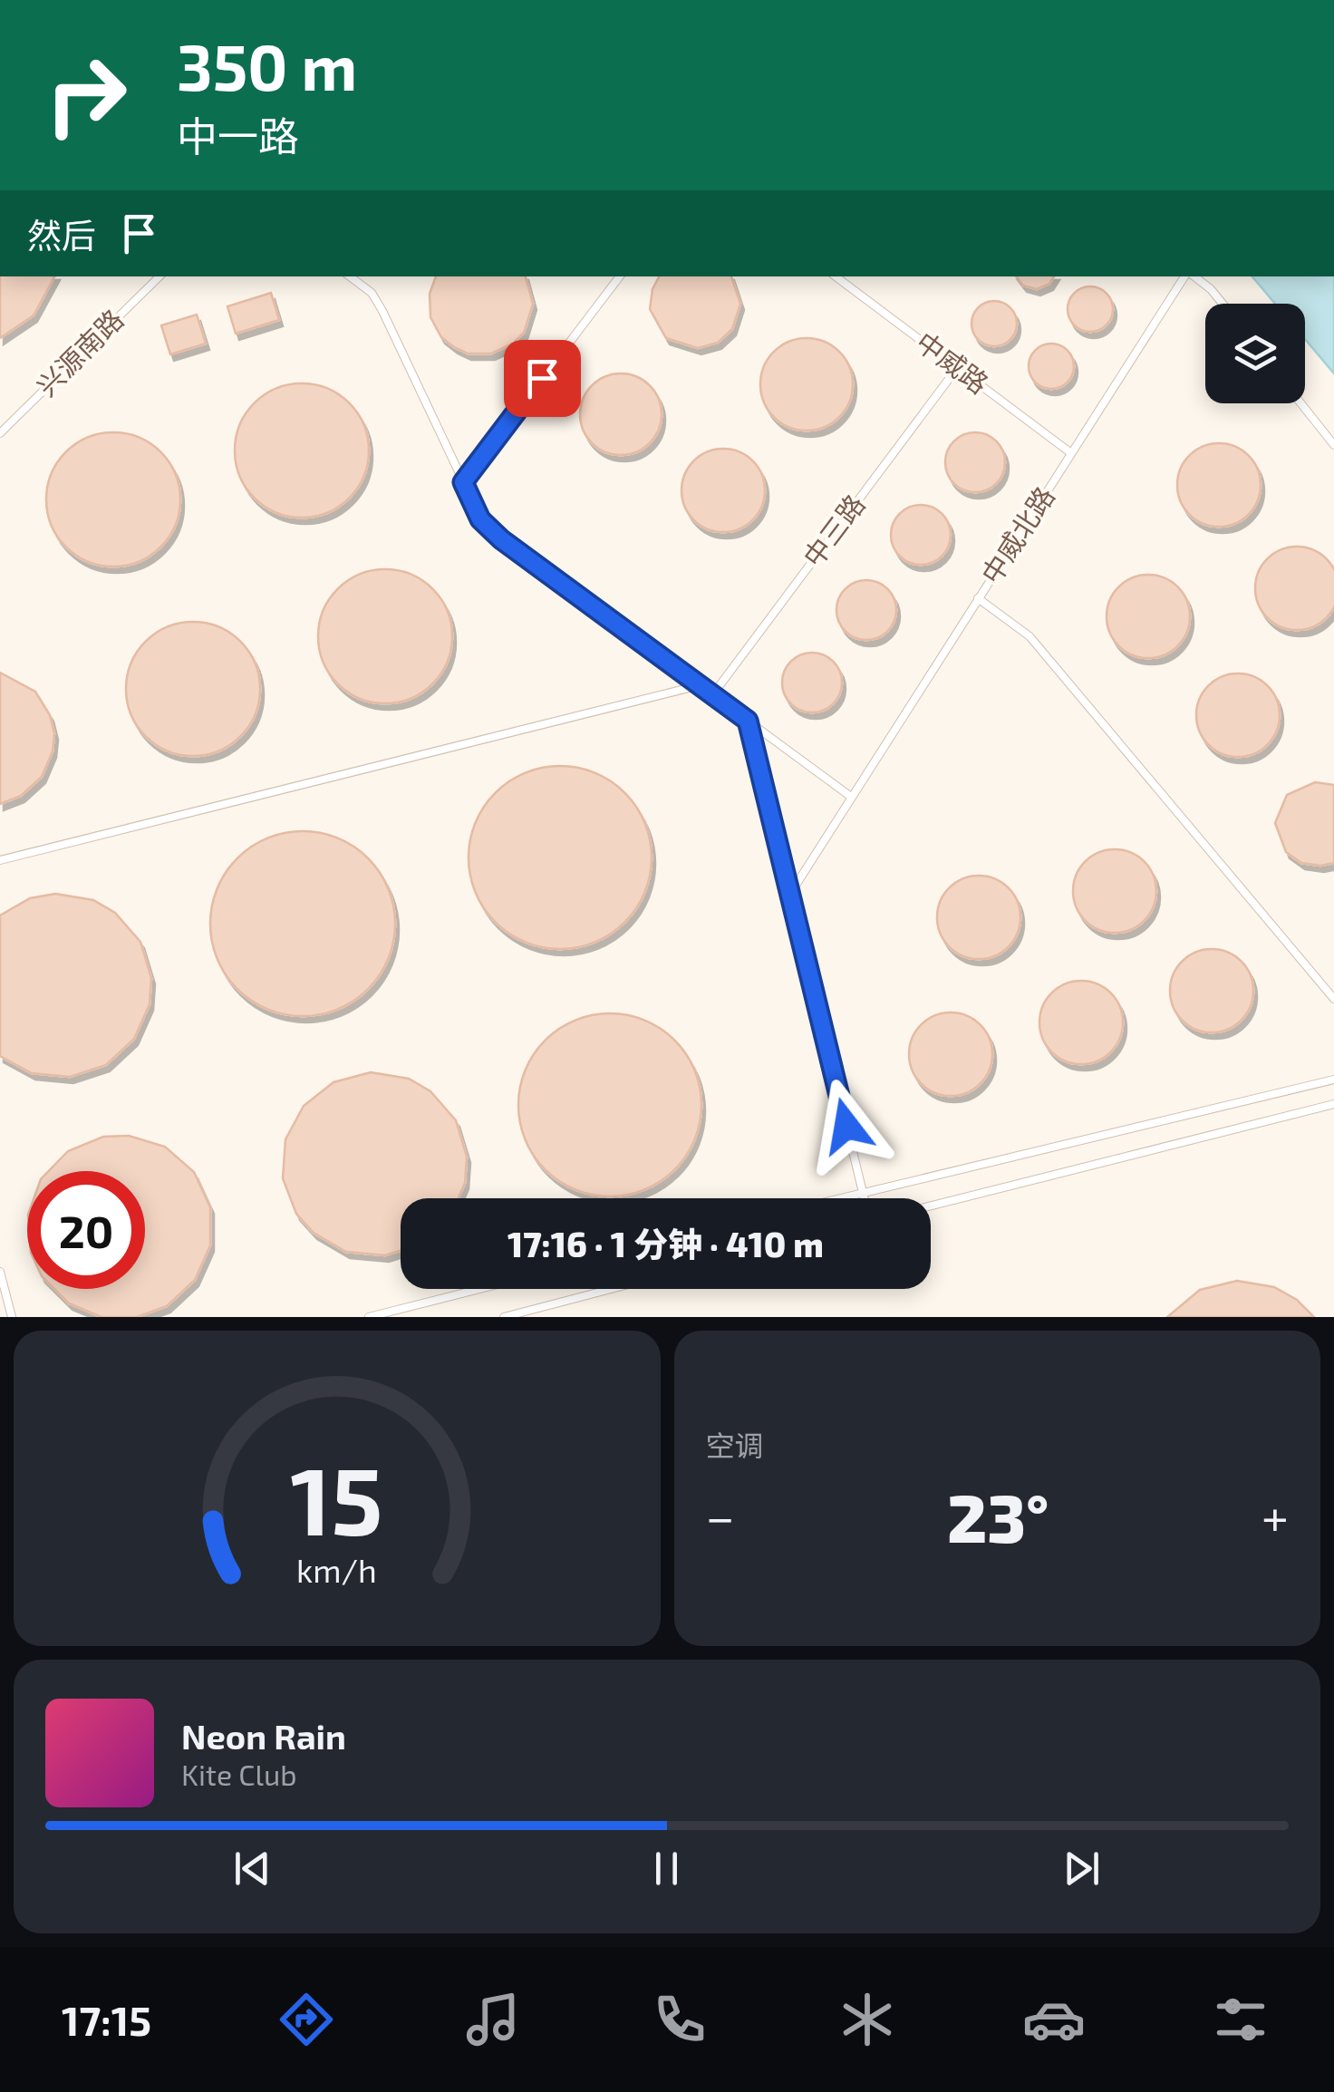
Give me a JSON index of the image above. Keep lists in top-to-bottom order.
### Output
{
  "streets": {
    "lane": [
      "兴源南路",
      "中威路",
      "中三路",
      "中威北路"
    ]
  },
  "crossings": [
    ["中威路", "中三路"],
    ["中威路", "中威北路"]
  ],
  "page": {
    "turn": ["350 m", "中一路"],
    "then": "然后",
    "limit": "20",
    "trip": "17:16 · 1 分钟 · 410 m",
    "tile": "空调",
    "heat": ["−", "23°", "+"],
    "song": ["Neon Rain", "Kite Club"],
    "tabs": "17:15",
    "gauge": ["15", "km/h"]
  }
}
